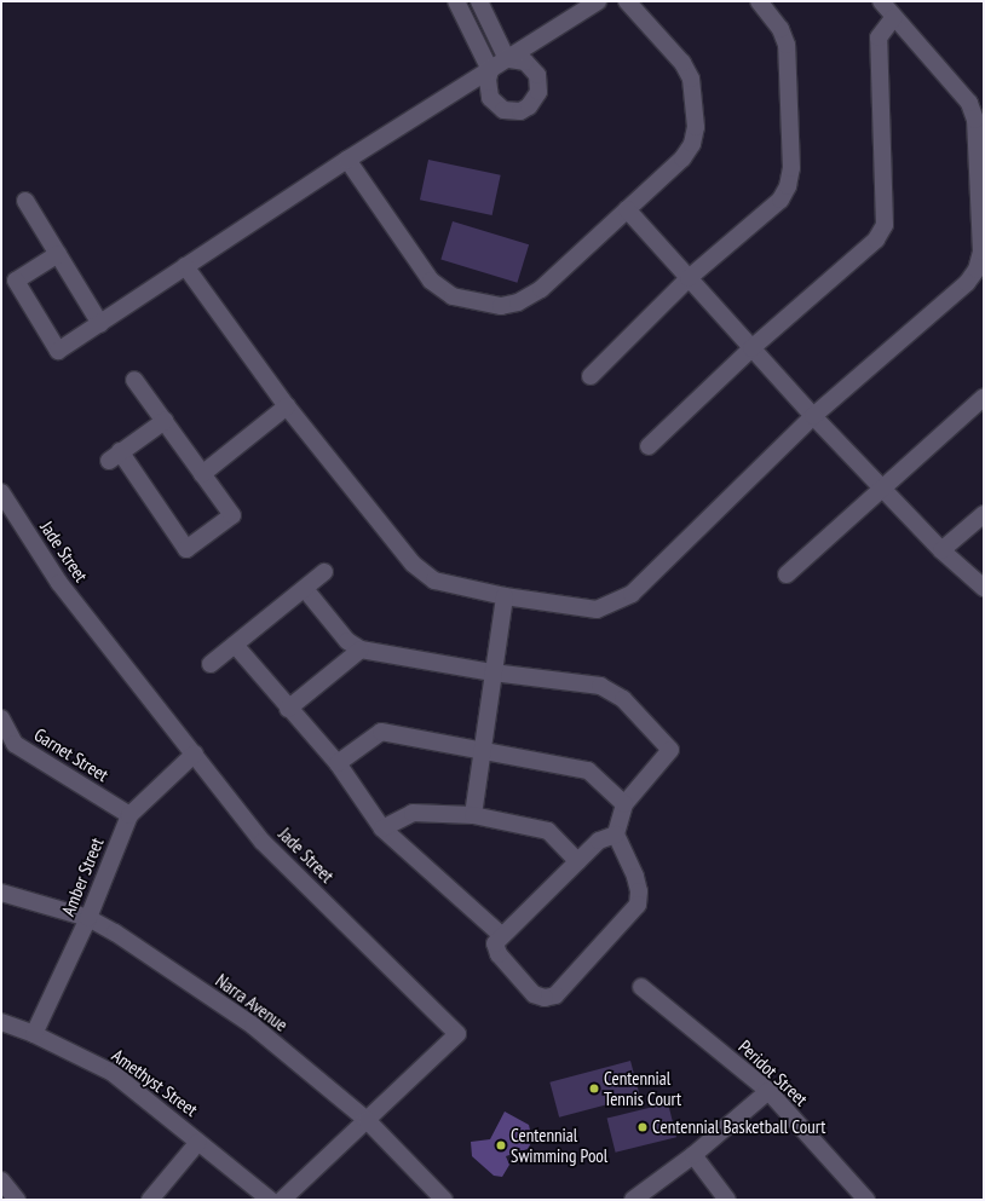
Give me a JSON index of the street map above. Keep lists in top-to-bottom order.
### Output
{
  "streets": {
    "street": [
      "Jade Street",
      "Garnet Street",
      "Amber Street",
      "Narra Avenue",
      "Peridot Street",
      "Amethyst Street"
    ]
  },
  "crossings": [
    ["Jade Street", "Amber Street"],
    ["Jade Street", "Narra Avenue"],
    ["Garnet Street", "Amber Street"],
    ["Amber Street", "Narra Avenue"],
    ["Amber Street", "Amethyst Street"]
  ],
  "places": ["Centennial Tennis Court", "Centennial Basketball Court", "Centennial Swimming Pool"]
}
